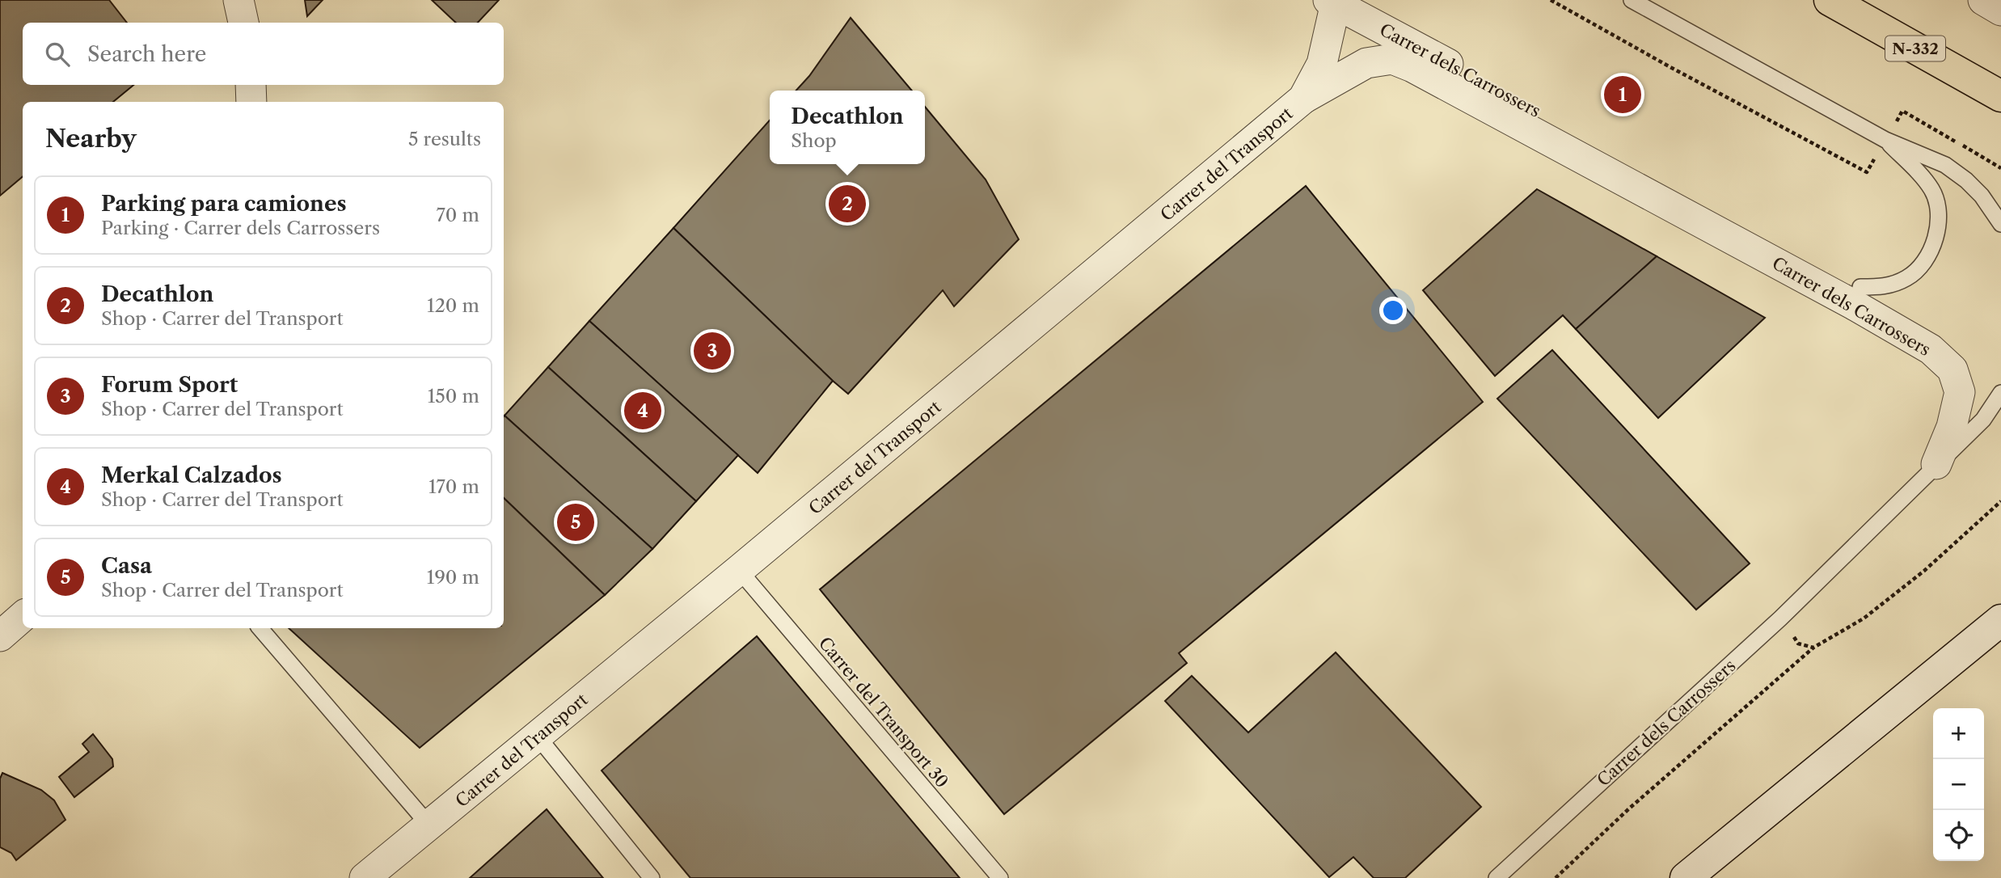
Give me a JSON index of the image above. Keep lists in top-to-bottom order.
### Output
{
  "streets": {
    "highway": ["N-332"],
    "street": ["Carrer dels Carrossers", "Carrer del Transport"],
    "lane": ["Carrer del Transport 30"]
  },
  "crossings": [
    ["Carrer dels Carrossers", "Carrer del Transport"],
    ["Carrer del Transport", "Carrer del Transport 30"]
  ],
  "page": {
    "search": "Search here",
    "pins": [
      "1",
      "2",
      "3",
      "4",
      "5"
    ],
    "popup": ["Decathlon", "Shop"],
    "heading": ["Nearby", "5 results"],
    "list": [
      {
        "mark": "1",
        "name": "Parking para camiones",
        "note": "Parking · Carrer dels Carrossers",
        "value": "70 m"
      },
      {
        "mark": "2",
        "name": "Decathlon",
        "note": "Shop · Carrer del Transport",
        "value": "120 m"
      },
      {
        "mark": "3",
        "name": "Forum Sport",
        "note": "Shop · Carrer del Transport",
        "value": "150 m"
      },
      {
        "mark": "4",
        "name": "Merkal Calzados",
        "note": "Shop · Carrer del Transport",
        "value": "170 m"
      },
      {
        "mark": "5",
        "name": "Casa",
        "note": "Shop · Carrer del Transport",
        "value": "190 m"
      }
    ],
    "map_buttons": ["+", "−"]
  }
}
